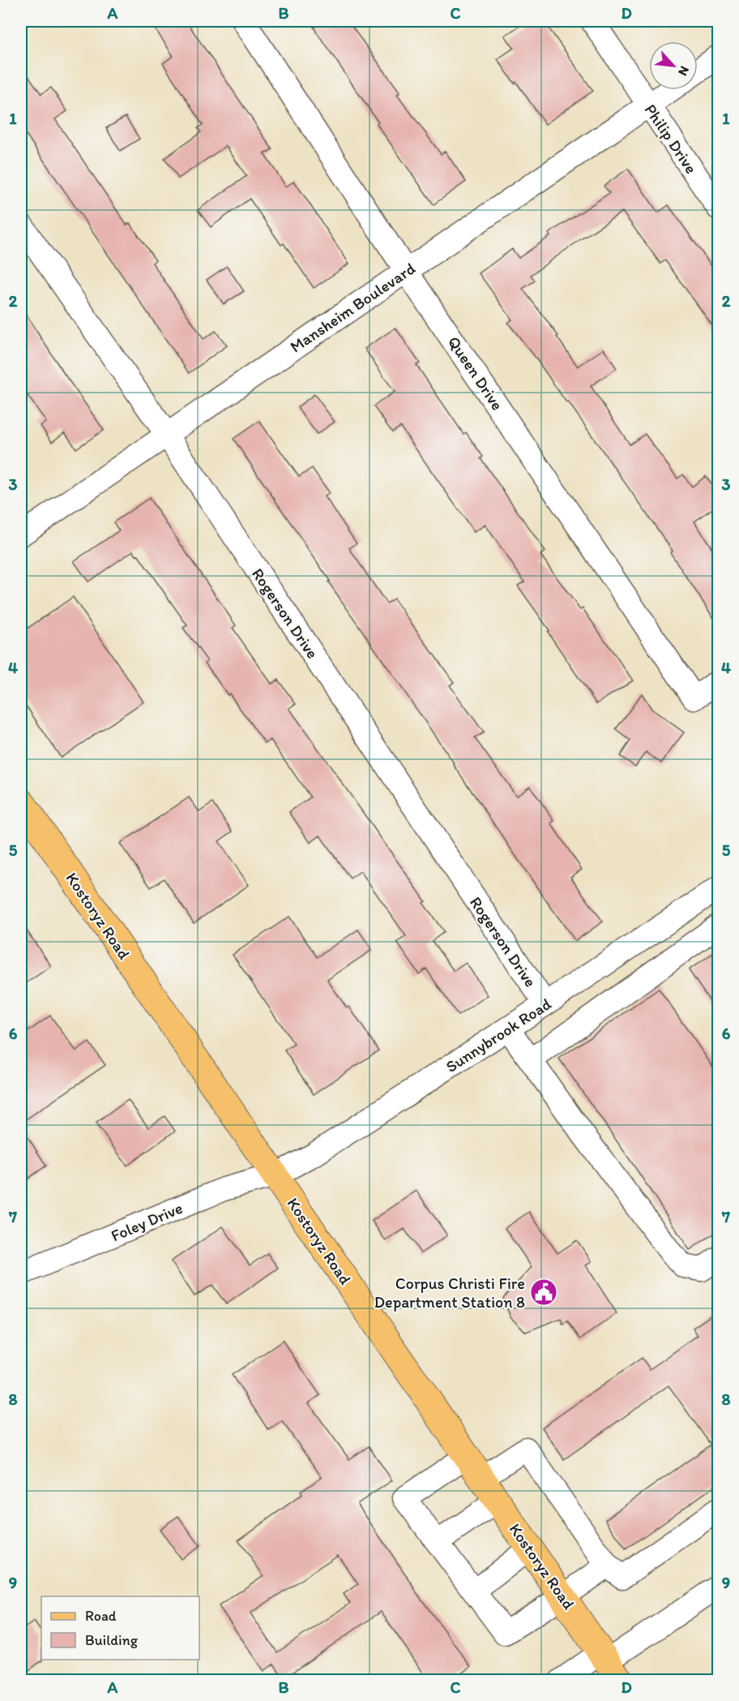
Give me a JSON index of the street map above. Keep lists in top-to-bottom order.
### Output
{
  "streets": {
    "main road": ["Kostoryz Road"],
    "street": [
      "Philip Drive",
      "Mansheim Boulevard",
      "Queen Drive",
      "Rogerson Drive",
      "Sunnybrook Road",
      "Foley Drive"
    ]
  },
  "crossings": [
    ["Philip Drive", "Mansheim Boulevard"],
    ["Mansheim Boulevard", "Queen Drive"],
    ["Mansheim Boulevard", "Rogerson Drive"],
    ["Rogerson Drive", "Sunnybrook Road"],
    ["Kostoryz Road", "Sunnybrook Road"],
    ["Kostoryz Road", "Foley Drive"],
    ["Sunnybrook Road", "Foley Drive"]
  ],
  "places": {
    "public building": ["Corpus Christi Fire Department Station 8"]
  },
  "legend": ["Road", "Building"],
  "north": "bottom right",
  "grid": {
    "columns": [
      "A",
      "B",
      "C",
      "D"
    ],
    "rows": [
      "1",
      "2",
      "3",
      "4",
      "5",
      "6",
      "7",
      "8",
      "9"
    ]
  }
}
